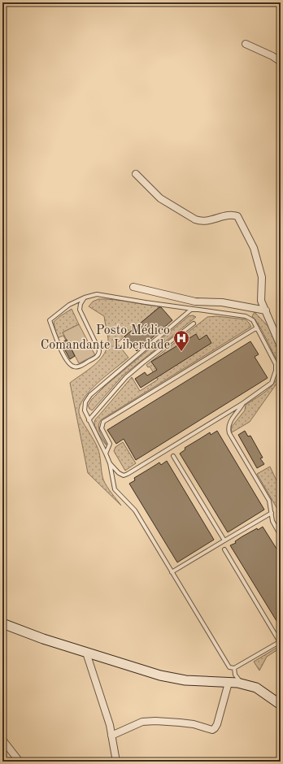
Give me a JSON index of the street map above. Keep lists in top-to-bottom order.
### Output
{
  "places": {
    "hospital": ["Posto Médico Comandante Liberdade"]
  }
}
